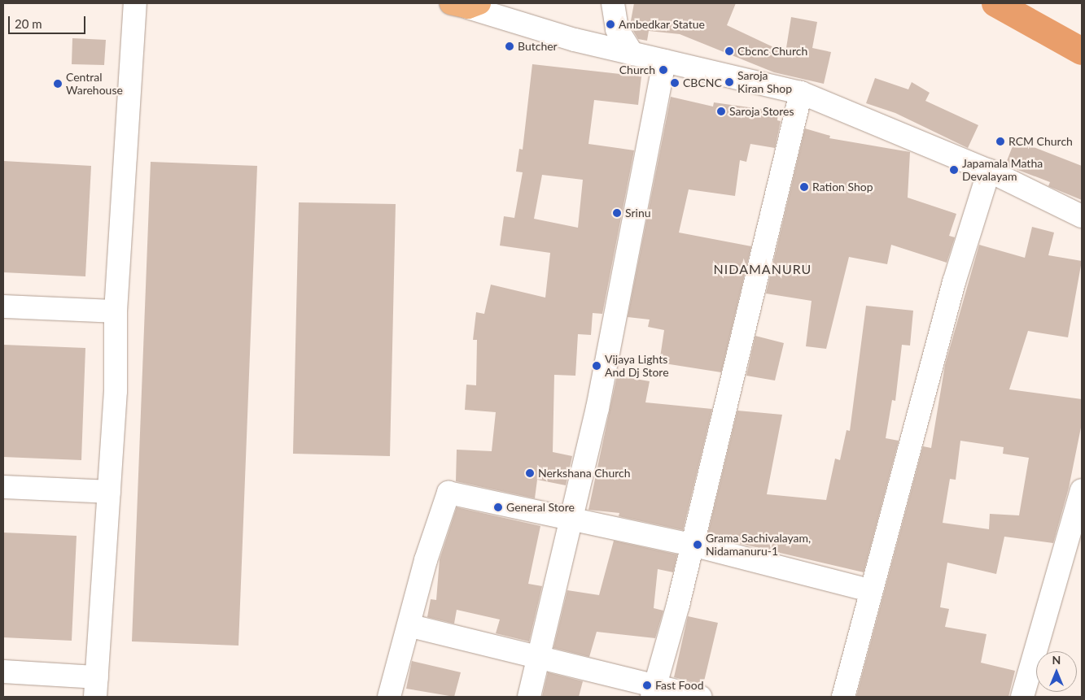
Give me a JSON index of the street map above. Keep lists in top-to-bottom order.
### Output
{
  "districts": ["NIDAMANURU"],
  "places": [
    "Ambedkar Statue",
    "Butcher",
    "Cbcnc Church",
    "Church",
    "Saroja Kiran Shop",
    "CBCNC",
    "Central Warehouse",
    "Saroja Stores",
    "RCM Church",
    "Japamala Matha Devalayam",
    "Ration Shop",
    "Srinu",
    "Vijaya Lights And Dj Store",
    "Nerkshana Church",
    "General Store",
    "Grama Sachivalayam, Nidamanuru-1",
    "Fast Food"
  ],
  "scale_bar": "20 m",
  "north": "top"
}
